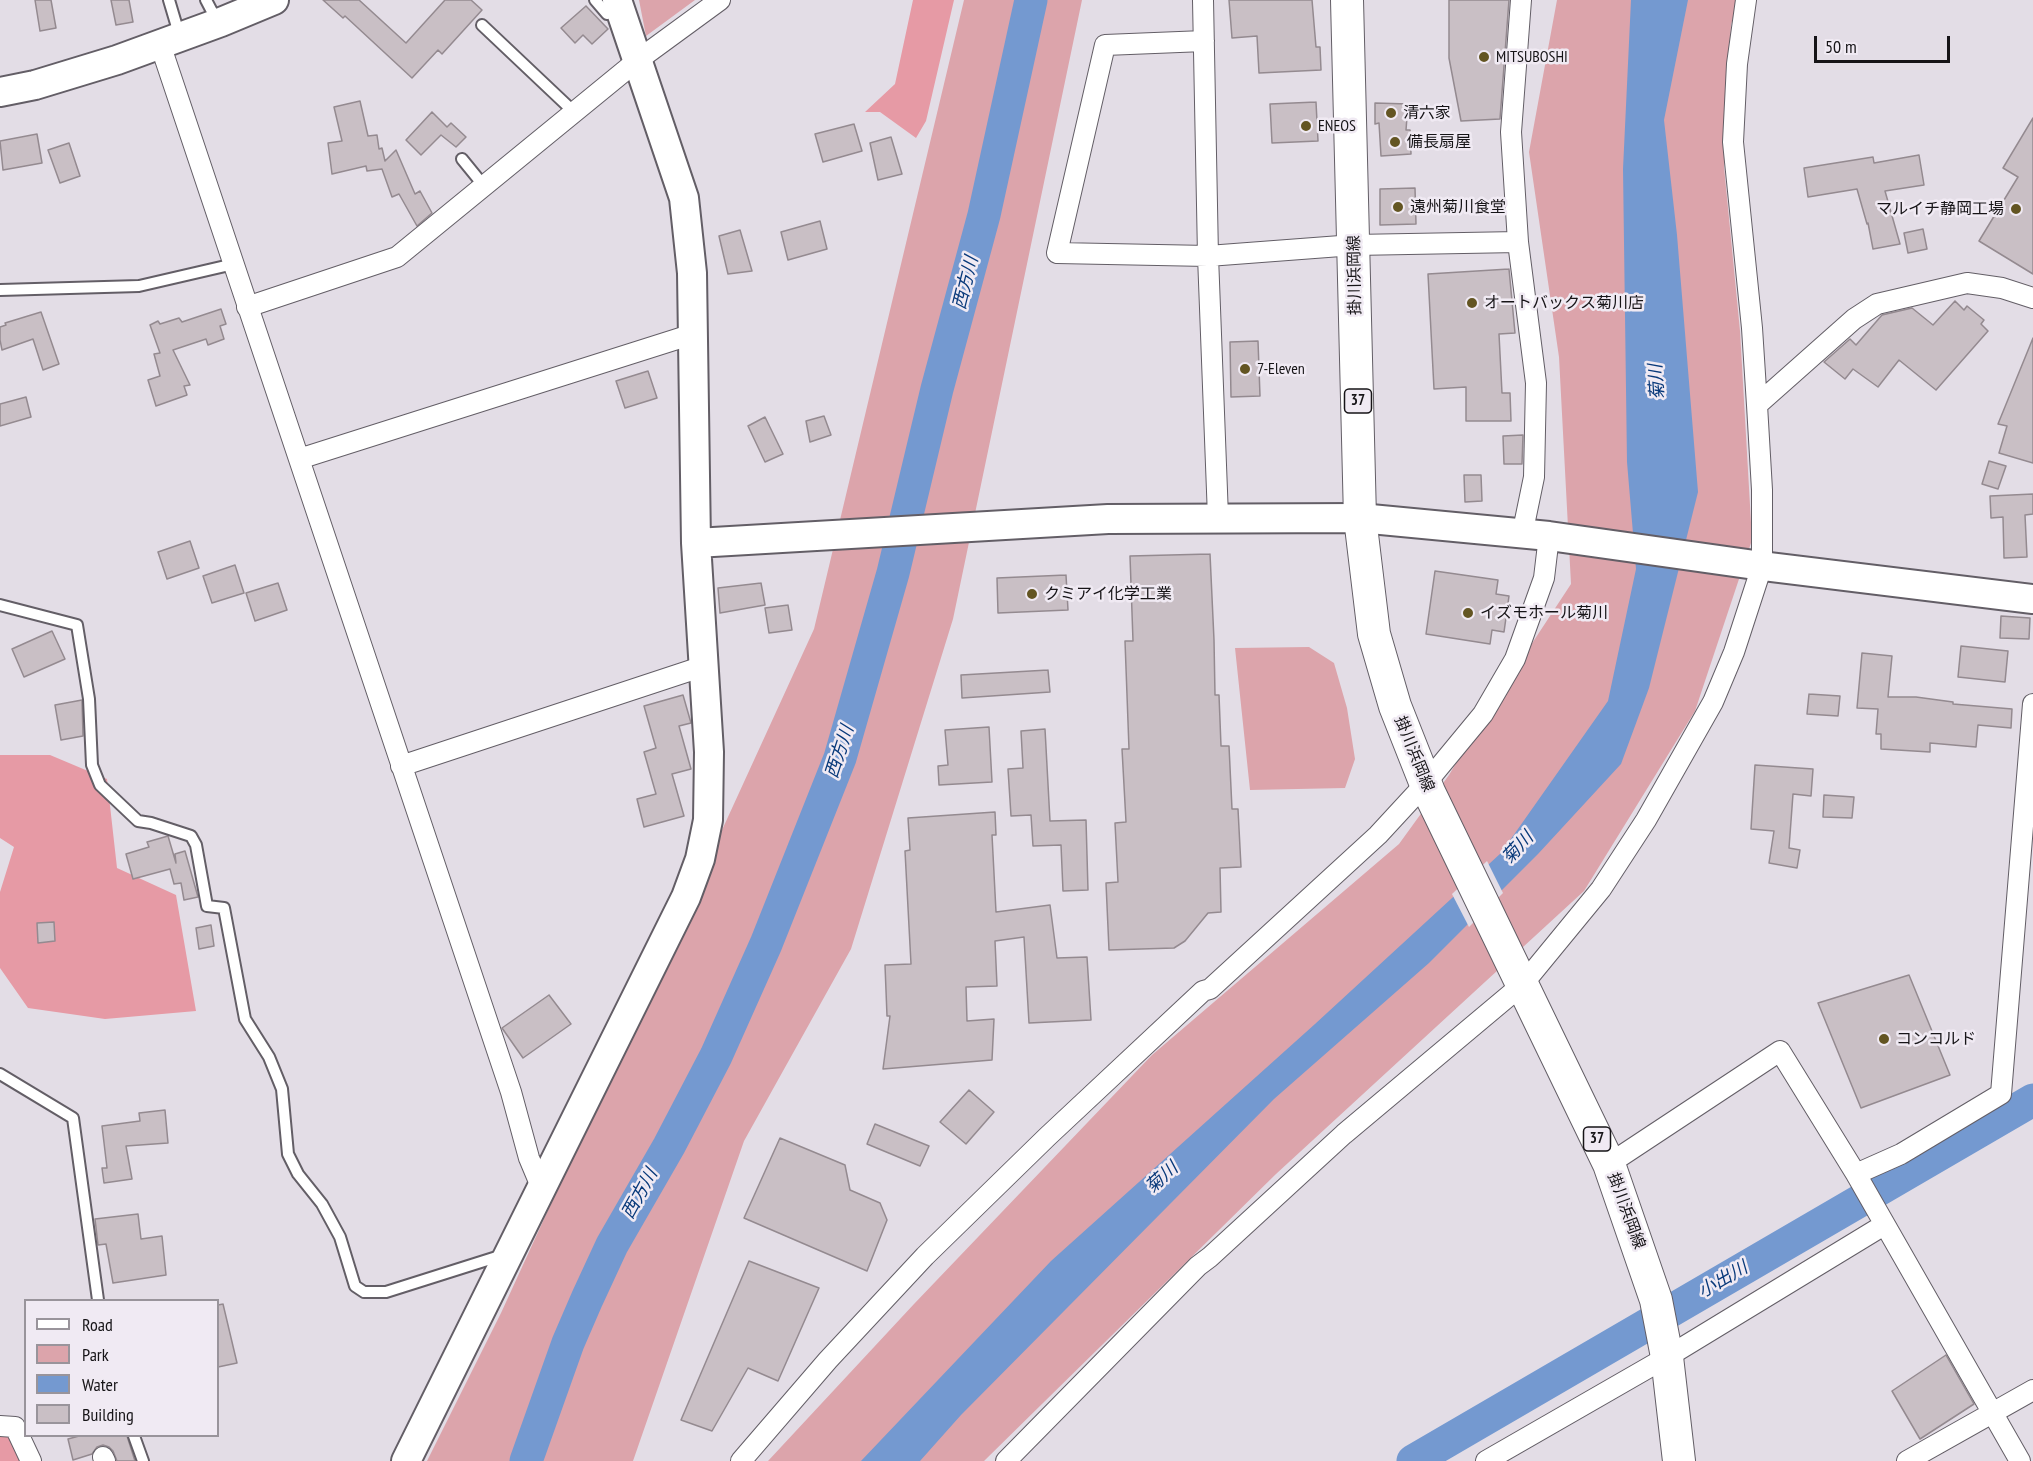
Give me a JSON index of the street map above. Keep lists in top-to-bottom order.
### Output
{
  "streets": {
    "main road": ["掛川浜岡線", "37"]
  },
  "water": ["西方川", "菊川", "小出川"],
  "places": [
    "MITSUBOSHI",
    "清六家",
    "ENEOS",
    "備長扇屋",
    "遠州菊川食堂",
    "マルイチ静岡工場",
    "オートバックス菊川店",
    "7-Eleven",
    "クミアイ化学工業",
    "イズモホール菊川",
    "コンコルド"
  ],
  "legend": [
    "Road",
    "Park",
    "Water",
    "Building"
  ],
  "scale_bar": "50 m"
}
